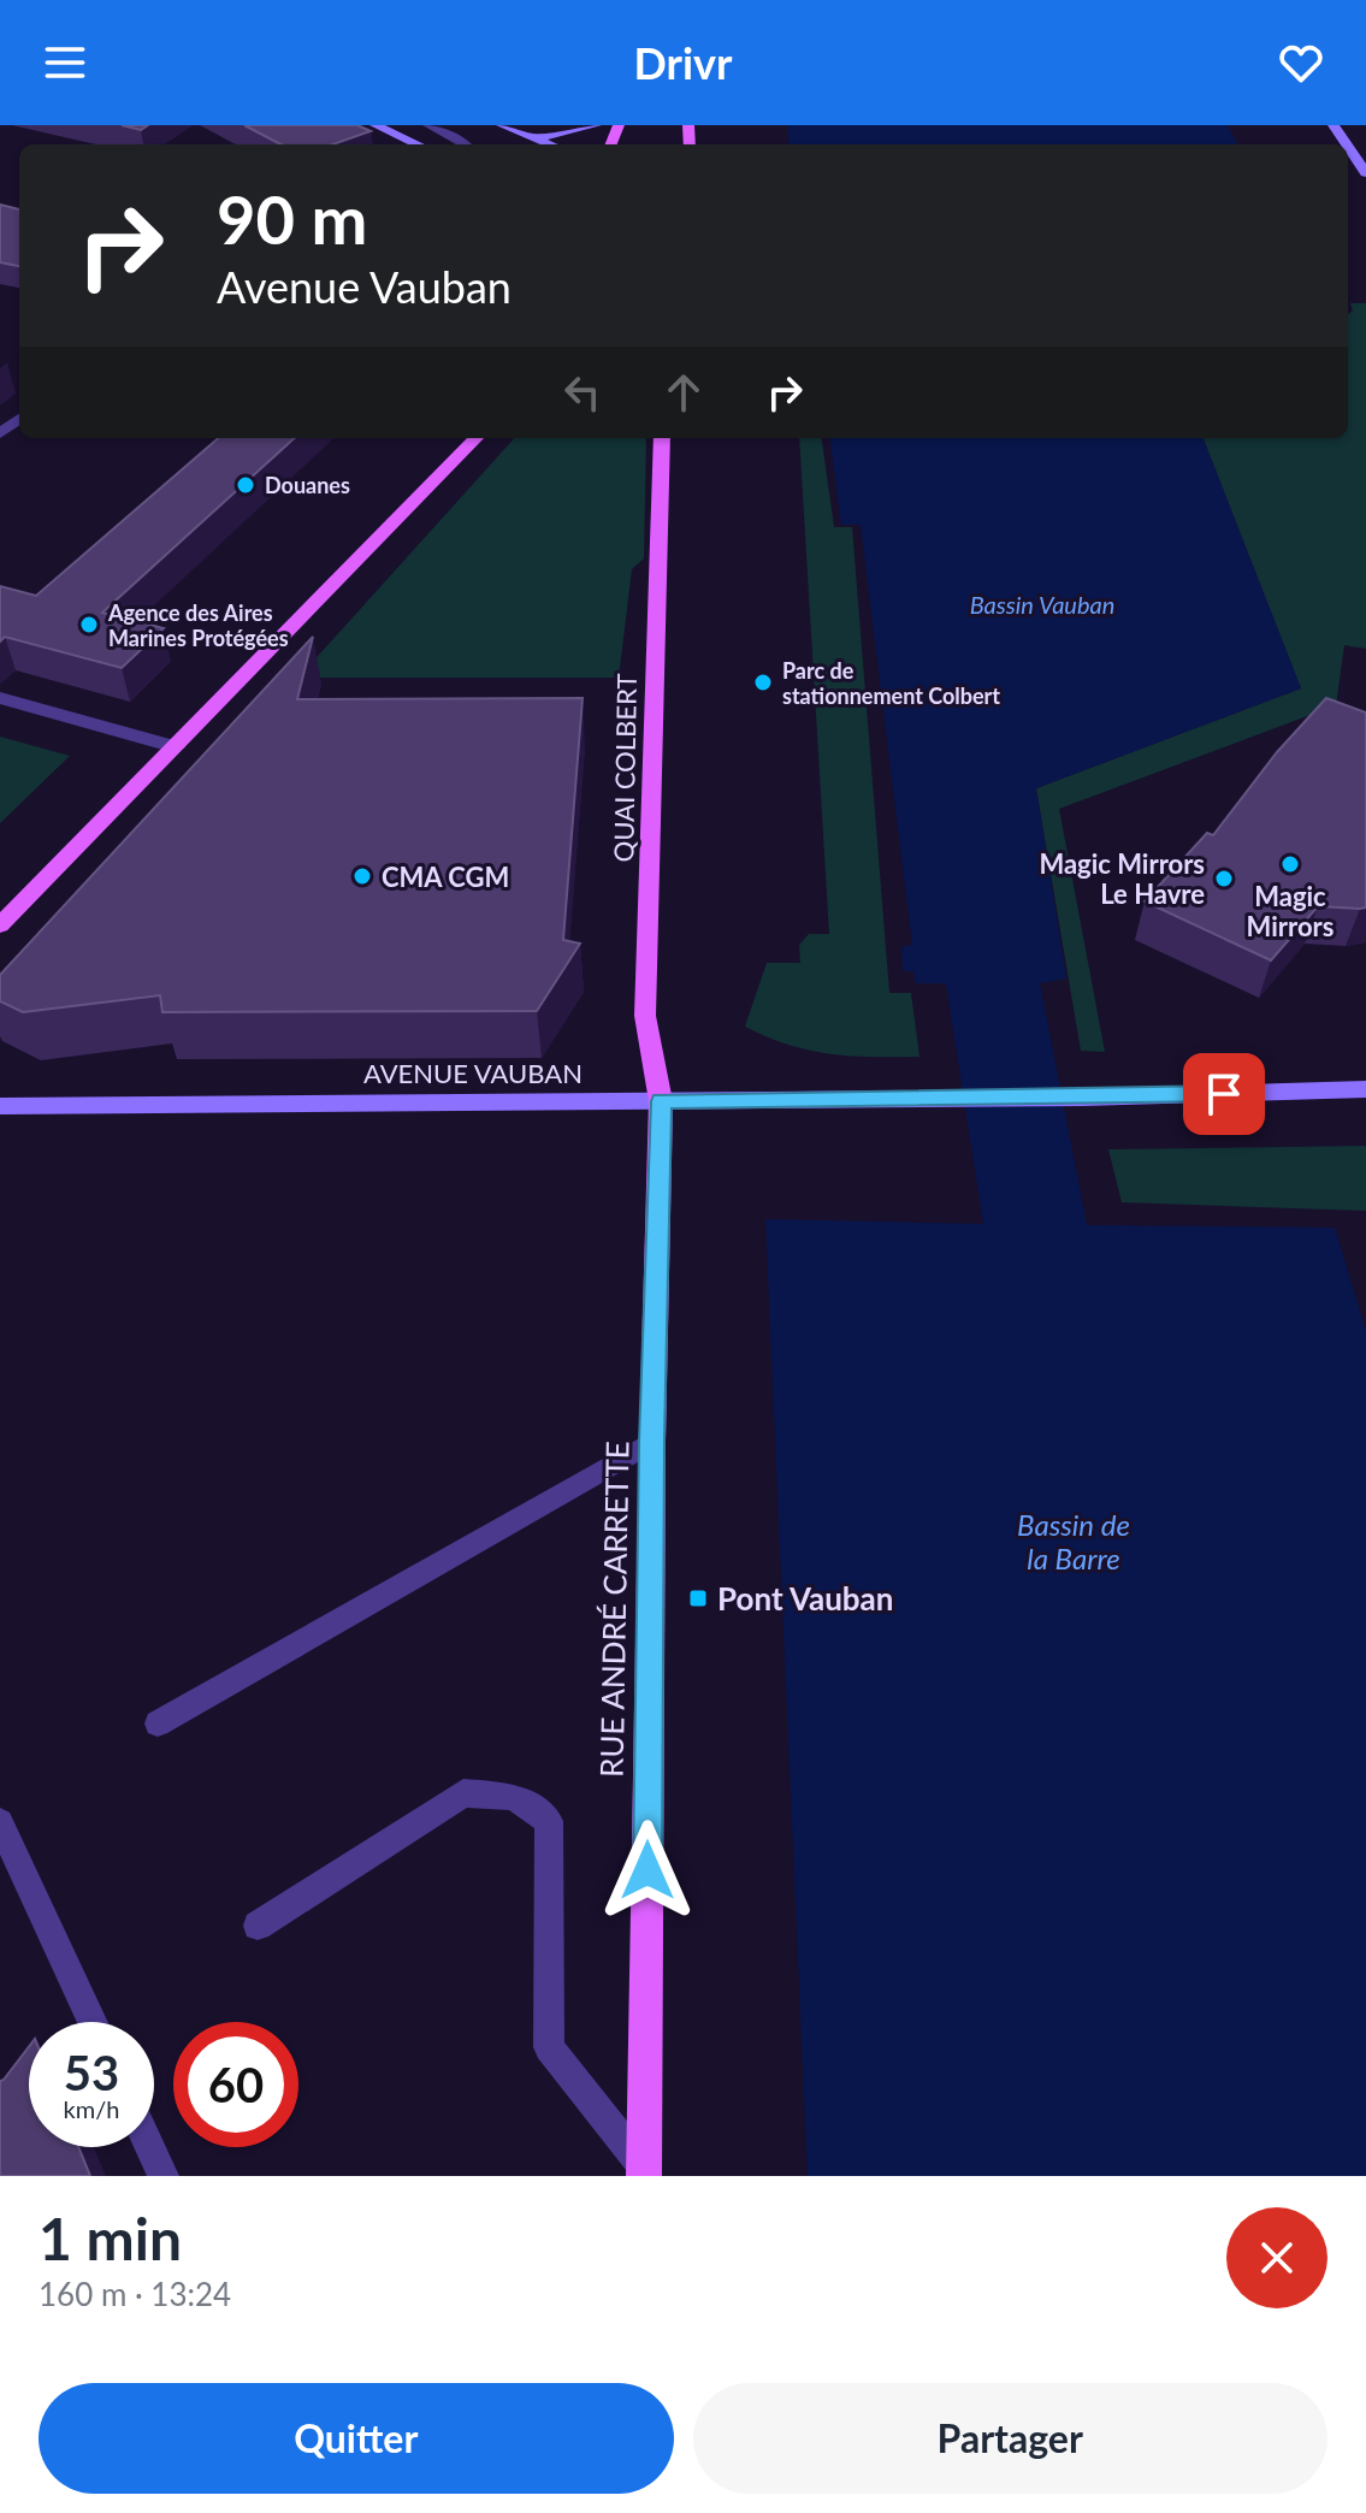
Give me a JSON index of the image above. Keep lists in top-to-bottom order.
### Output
{
  "streets": {
    "main road": ["QUAI COLBERT", "AVENUE VAUBAN", "RUE ANDRÉ CARRETTE"]
  },
  "crossings": [
    ["QUAI COLBERT", "AVENUE VAUBAN"],
    ["QUAI COLBERT", "RUE ANDRÉ CARRETTE"],
    ["AVENUE VAUBAN", "RUE ANDRÉ CARRETTE"]
  ],
  "water": ["Bassin Vauban", "Bassin de la Barre"],
  "places": {
    "other": [
      "Douanes",
      "Agence des Aires Marines Protégées",
      "Parc de stationnement Colbert",
      "Magic Mirrors",
      "CMA CGM",
      "Magic Mirrors Le Havre"
    ],
    "transit": ["Pont Vauban"]
  },
  "page": {
    "header": "Drivr",
    "turn": ["90 m", "Avenue Vauban"],
    "speed": "53 km/h",
    "limit": "60",
    "heading": ["1 min", "160 m · 13:24"],
    "buttons": ["Quitter", "Partager"]
  }
}
